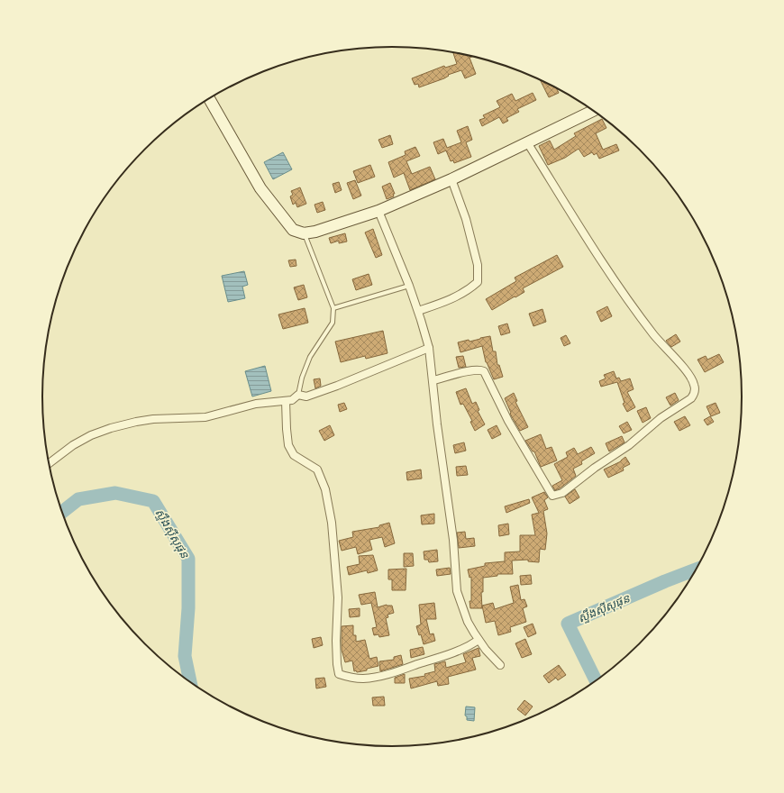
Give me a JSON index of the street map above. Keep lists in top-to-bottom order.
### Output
{
  "water": ["ស្ទឹងស៊ីសុផុន"]
}
